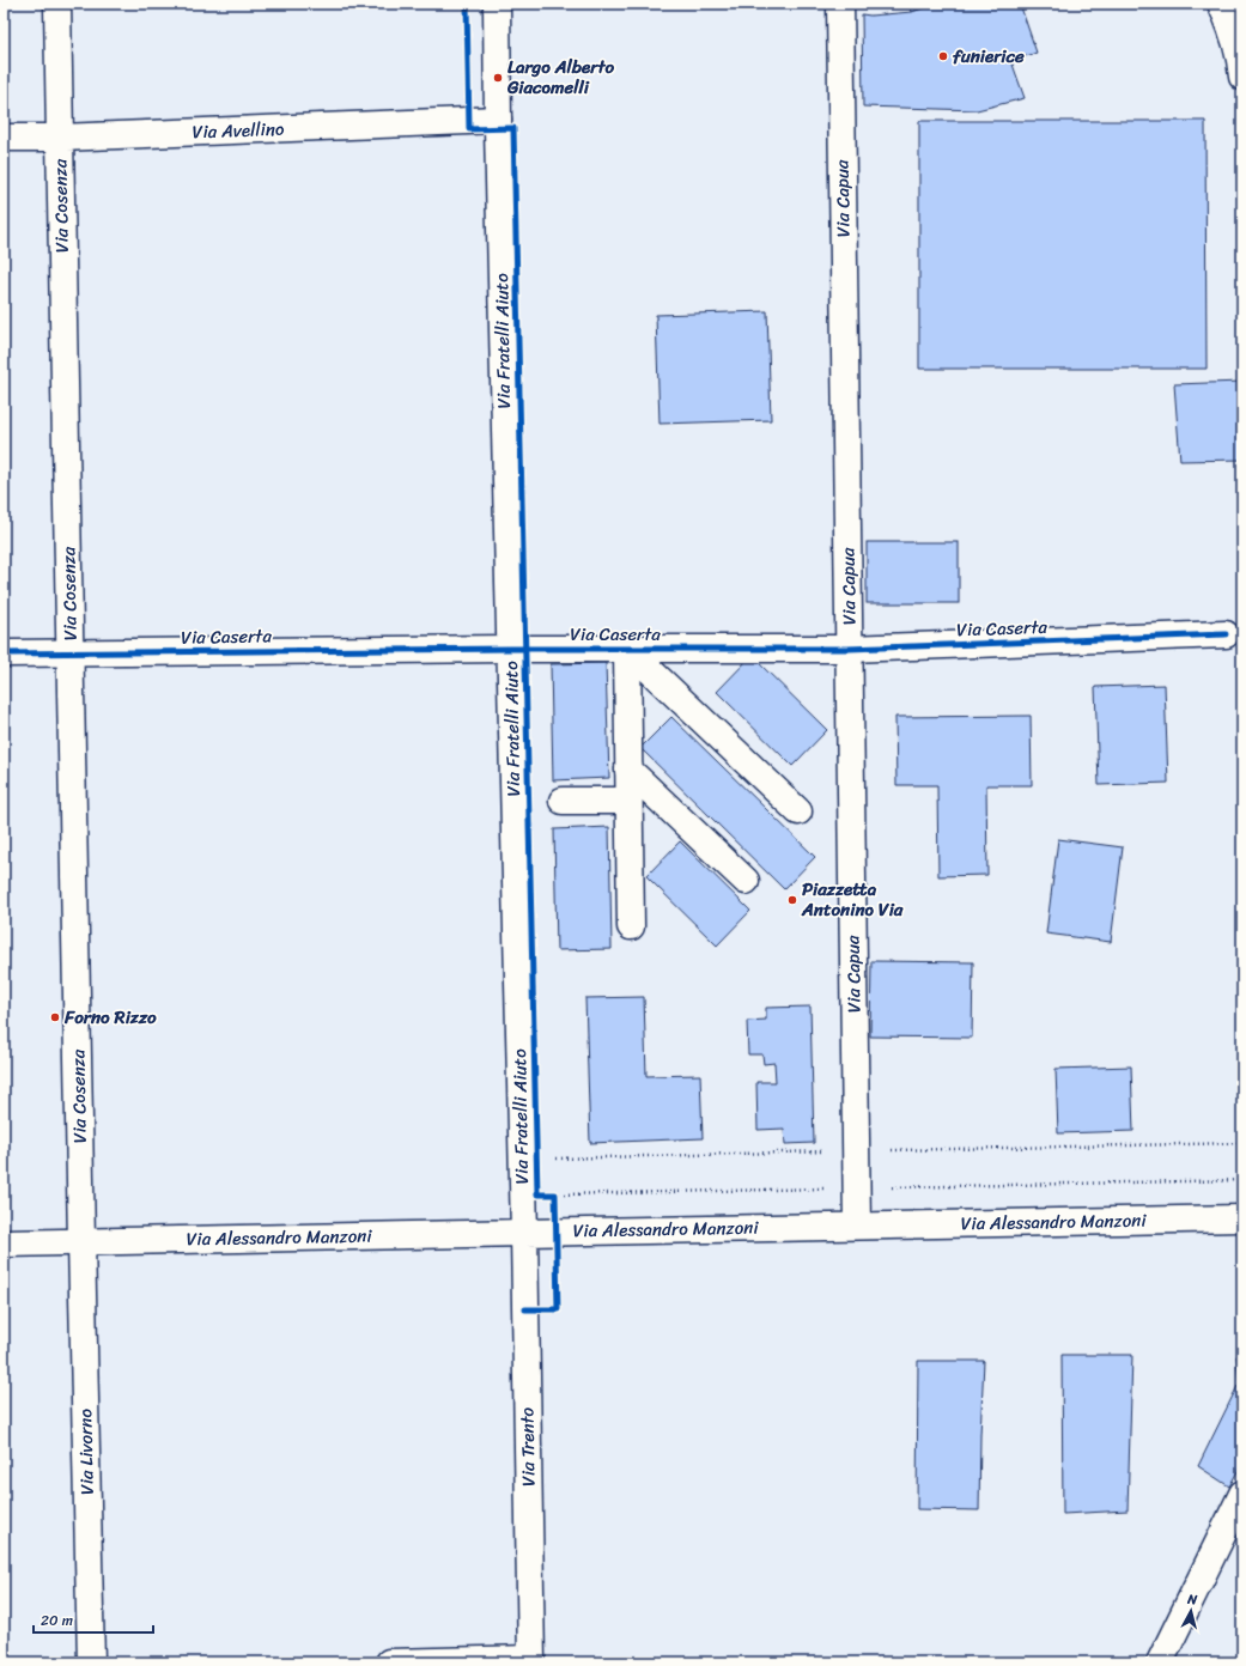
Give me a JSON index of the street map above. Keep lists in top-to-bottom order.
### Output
{
  "streets": {
    "street": [
      "Via Avellino",
      "Via Capua",
      "Via Cosenza",
      "Via Fratelli Aiuto",
      "Via Caserta",
      "Via Alessandro Manzoni",
      "Via Trento",
      "Via Livorno"
    ]
  },
  "crossings": [
    ["Via Avellino", "Via Cosenza"],
    ["Via Avellino", "Via Fratelli Aiuto"],
    ["Via Capua", "Via Caserta"],
    ["Via Capua", "Via Alessandro Manzoni"],
    ["Via Cosenza", "Via Caserta"],
    ["Via Cosenza", "Via Alessandro Manzoni"],
    ["Via Cosenza", "Via Livorno"],
    ["Via Fratelli Aiuto", "Via Caserta"],
    ["Via Fratelli Aiuto", "Via Alessandro Manzoni"],
    ["Via Fratelli Aiuto", "Via Trento"],
    ["Via Alessandro Manzoni", "Via Trento"],
    ["Via Alessandro Manzoni", "Via Livorno"]
  ],
  "places": [
    "funierice",
    "Largo Alberto Giacomelli",
    "Piazzetta Antonino Via",
    "Forno Rizzo"
  ],
  "scale_bar": "20 m",
  "north": "top"
}
